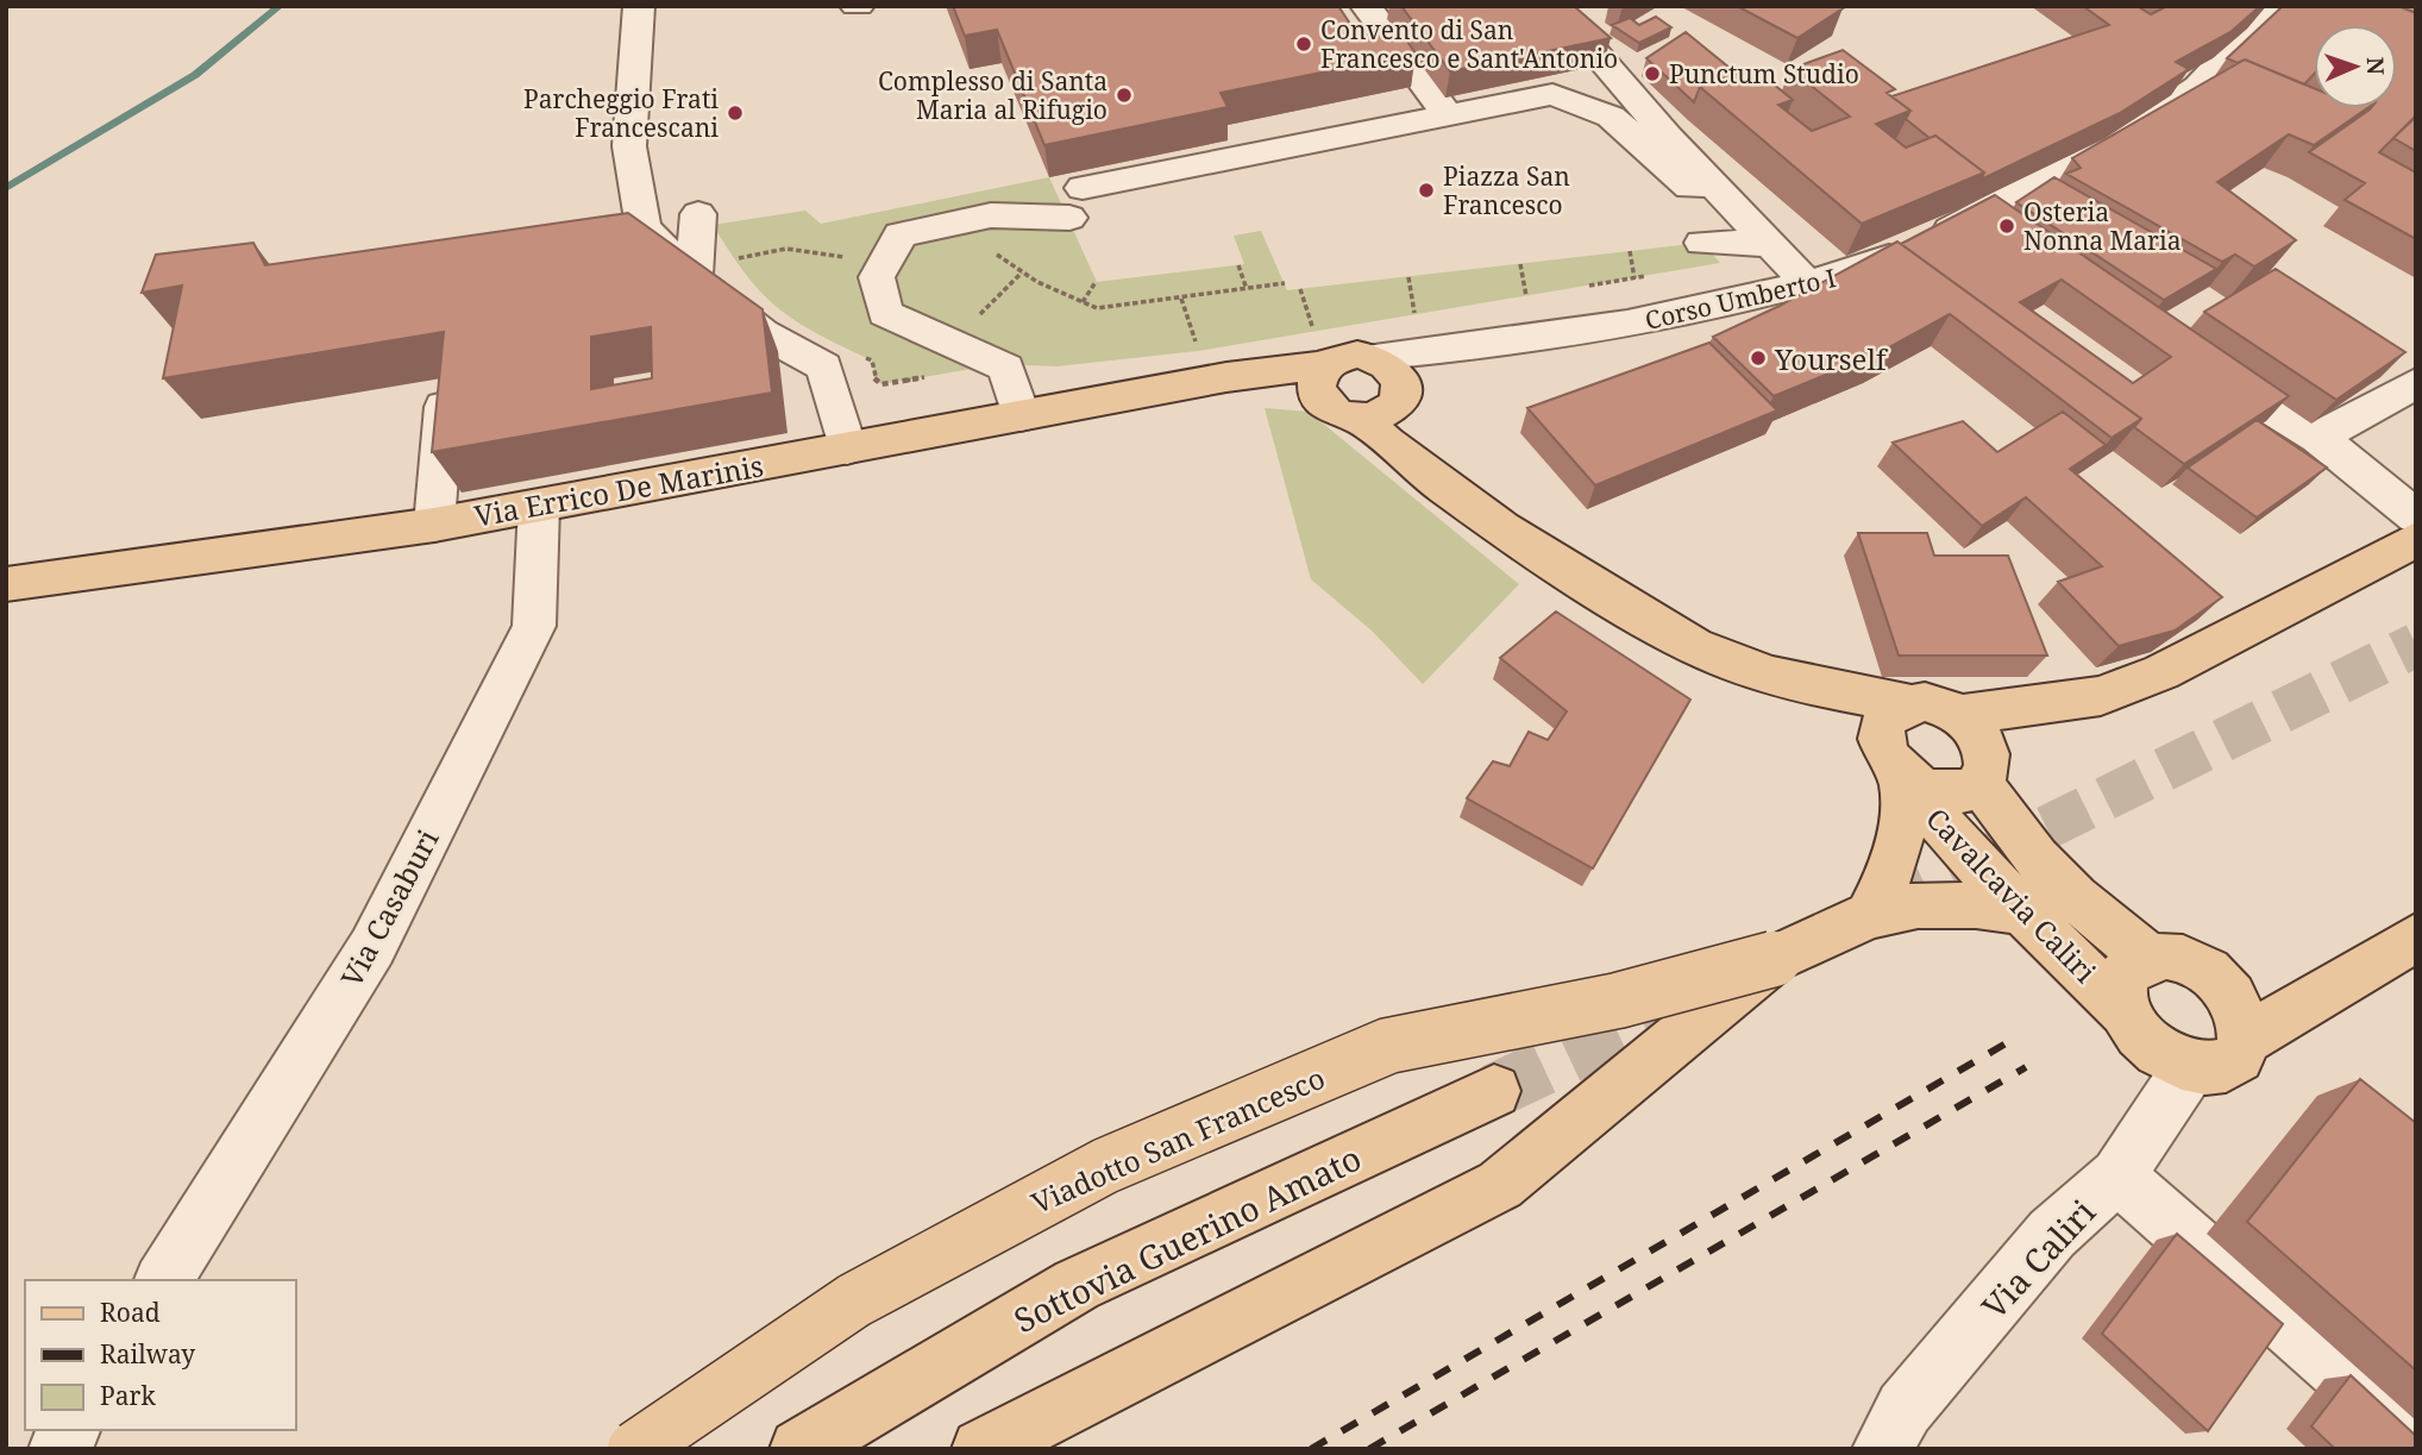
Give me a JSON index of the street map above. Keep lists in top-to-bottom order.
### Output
{
  "streets": {
    "main road": [
      "Via Errico De Marinis",
      "Cavalcavia Caliri",
      "Viadotto San Francesco",
      "Sottovia Guerino Amato"
    ],
    "street": ["Corso Umberto I", "Via Casaburi", "Via Caliri"]
  },
  "crossings": [
    ["Corso Umberto I", "Via Errico De Marinis"],
    ["Via Errico De Marinis", "Via Casaburi"],
    ["Cavalcavia Caliri", "Viadotto San Francesco"],
    ["Cavalcavia Caliri", "Via Caliri"]
  ],
  "places": [
    "Convento di San Francesco e Sant'Antonio",
    "Punctum Studio",
    "Complesso di Santa Maria al Rifugio",
    "Parcheggio Frati Francescani",
    "Piazza San Francesco",
    "Osteria Nonna Maria",
    "Yourself"
  ],
  "legend": ["Road", "Railway", "Park"],
  "north": "right"
}
